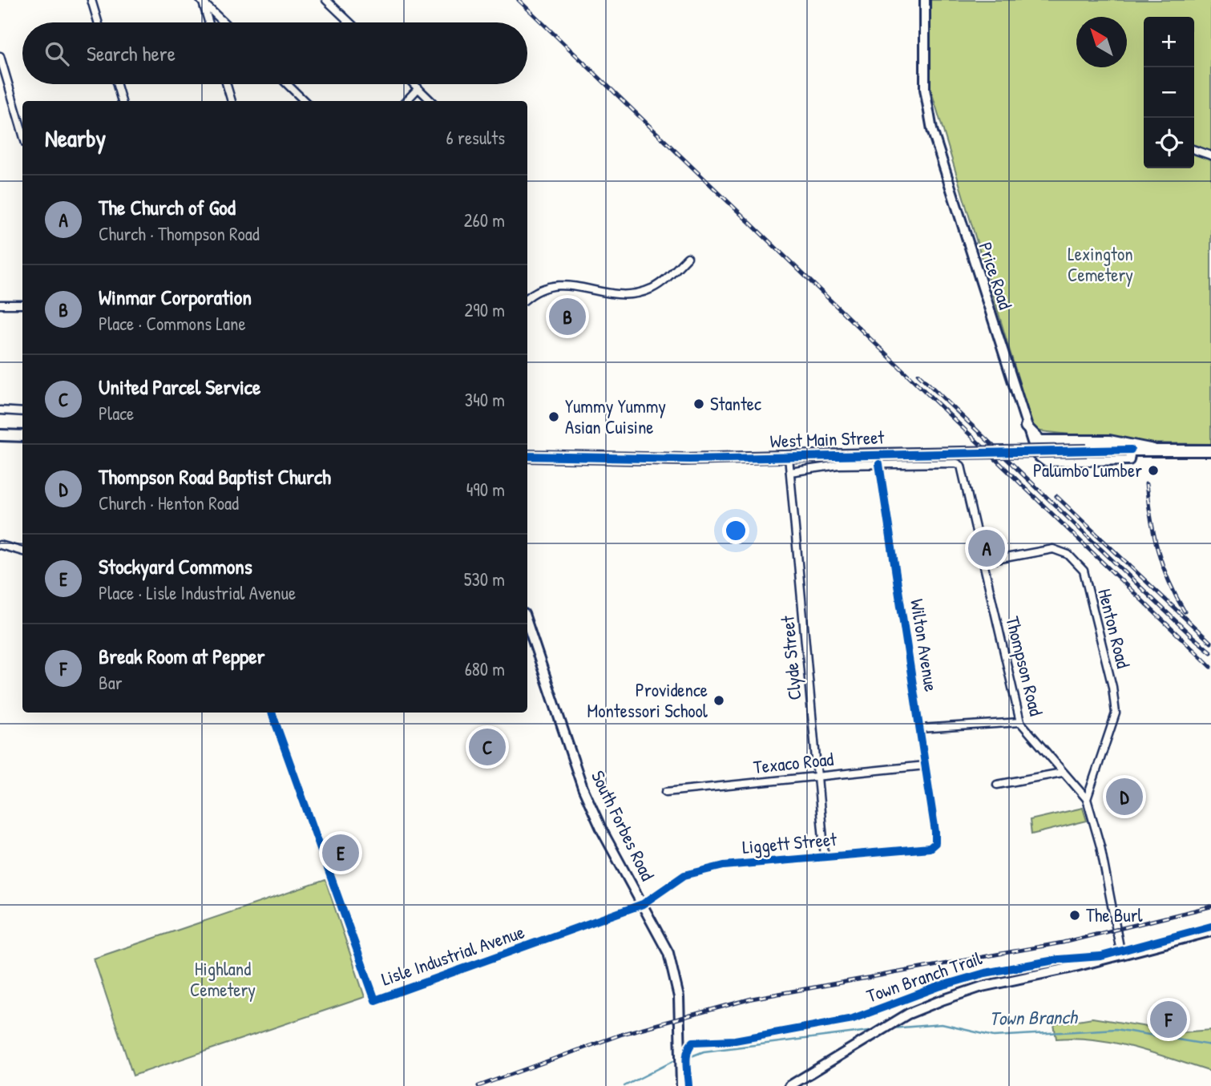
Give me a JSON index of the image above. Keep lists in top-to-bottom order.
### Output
{
  "streets": {
    "main road": ["Price Road", "West Main Street", "South Forbes Road"],
    "street": [
      "Henton Road",
      "Wilton Avenue",
      "Clyde Street",
      "Thompson Road",
      "Texaco Road",
      "Liggett Street",
      "Lisle Industrial Avenue"
    ],
    "cycle path": ["Town Branch Trail"]
  },
  "crossings": [
    ["Price Road", "West Main Street"],
    ["West Main Street", "Wilton Avenue"],
    ["West Main Street", "Clyde Street"],
    ["West Main Street", "Thompson Road"],
    ["Henton Road", "Thompson Road"],
    ["Wilton Avenue", "Thompson Road"],
    ["Wilton Avenue", "Texaco Road"],
    ["Wilton Avenue", "Liggett Street"],
    ["Clyde Street", "Texaco Road"],
    ["Clyde Street", "Liggett Street"],
    ["South Forbes Road", "Liggett Street"],
    ["South Forbes Road", "Lisle Industrial Avenue"],
    ["Liggett Street", "Lisle Industrial Avenue"]
  ],
  "water": ["Town Branch"],
  "parks": ["Lexington Cemetery", "Highland Cemetery"],
  "places": [
    "Stantec",
    "Yummy Yummy Asian Cuisine",
    "Palumbo Lumber",
    "Providence Montessori School",
    "The Burl"
  ],
  "north": "top left",
  "page": {
    "map_buttons": ["+", "−"],
    "search": "Search here",
    "heading": ["Nearby", "6 results"],
    "list": [
      {
        "mark": "A",
        "name": "The Church of God",
        "note": "Church · Thompson Road",
        "value": "260 m"
      },
      {
        "mark": "B",
        "name": "Winmar Corporation",
        "note": "Place · Commons Lane",
        "value": "290 m"
      },
      {
        "mark": "C",
        "name": "United Parcel Service",
        "note": "Place",
        "value": "340 m"
      },
      {
        "mark": "D",
        "name": "Thompson Road Baptist Church",
        "note": "Church · Henton Road",
        "value": "490 m"
      },
      {
        "mark": "E",
        "name": "Stockyard Commons",
        "note": "Place · Lisle Industrial Avenue",
        "value": "530 m"
      },
      {
        "mark": "F",
        "name": "Break Room at Pepper",
        "note": "Bar",
        "value": "680 m"
      }
    ],
    "pins": [
      "B",
      "A",
      "C",
      "D",
      "E",
      "F"
    ]
  }
}
